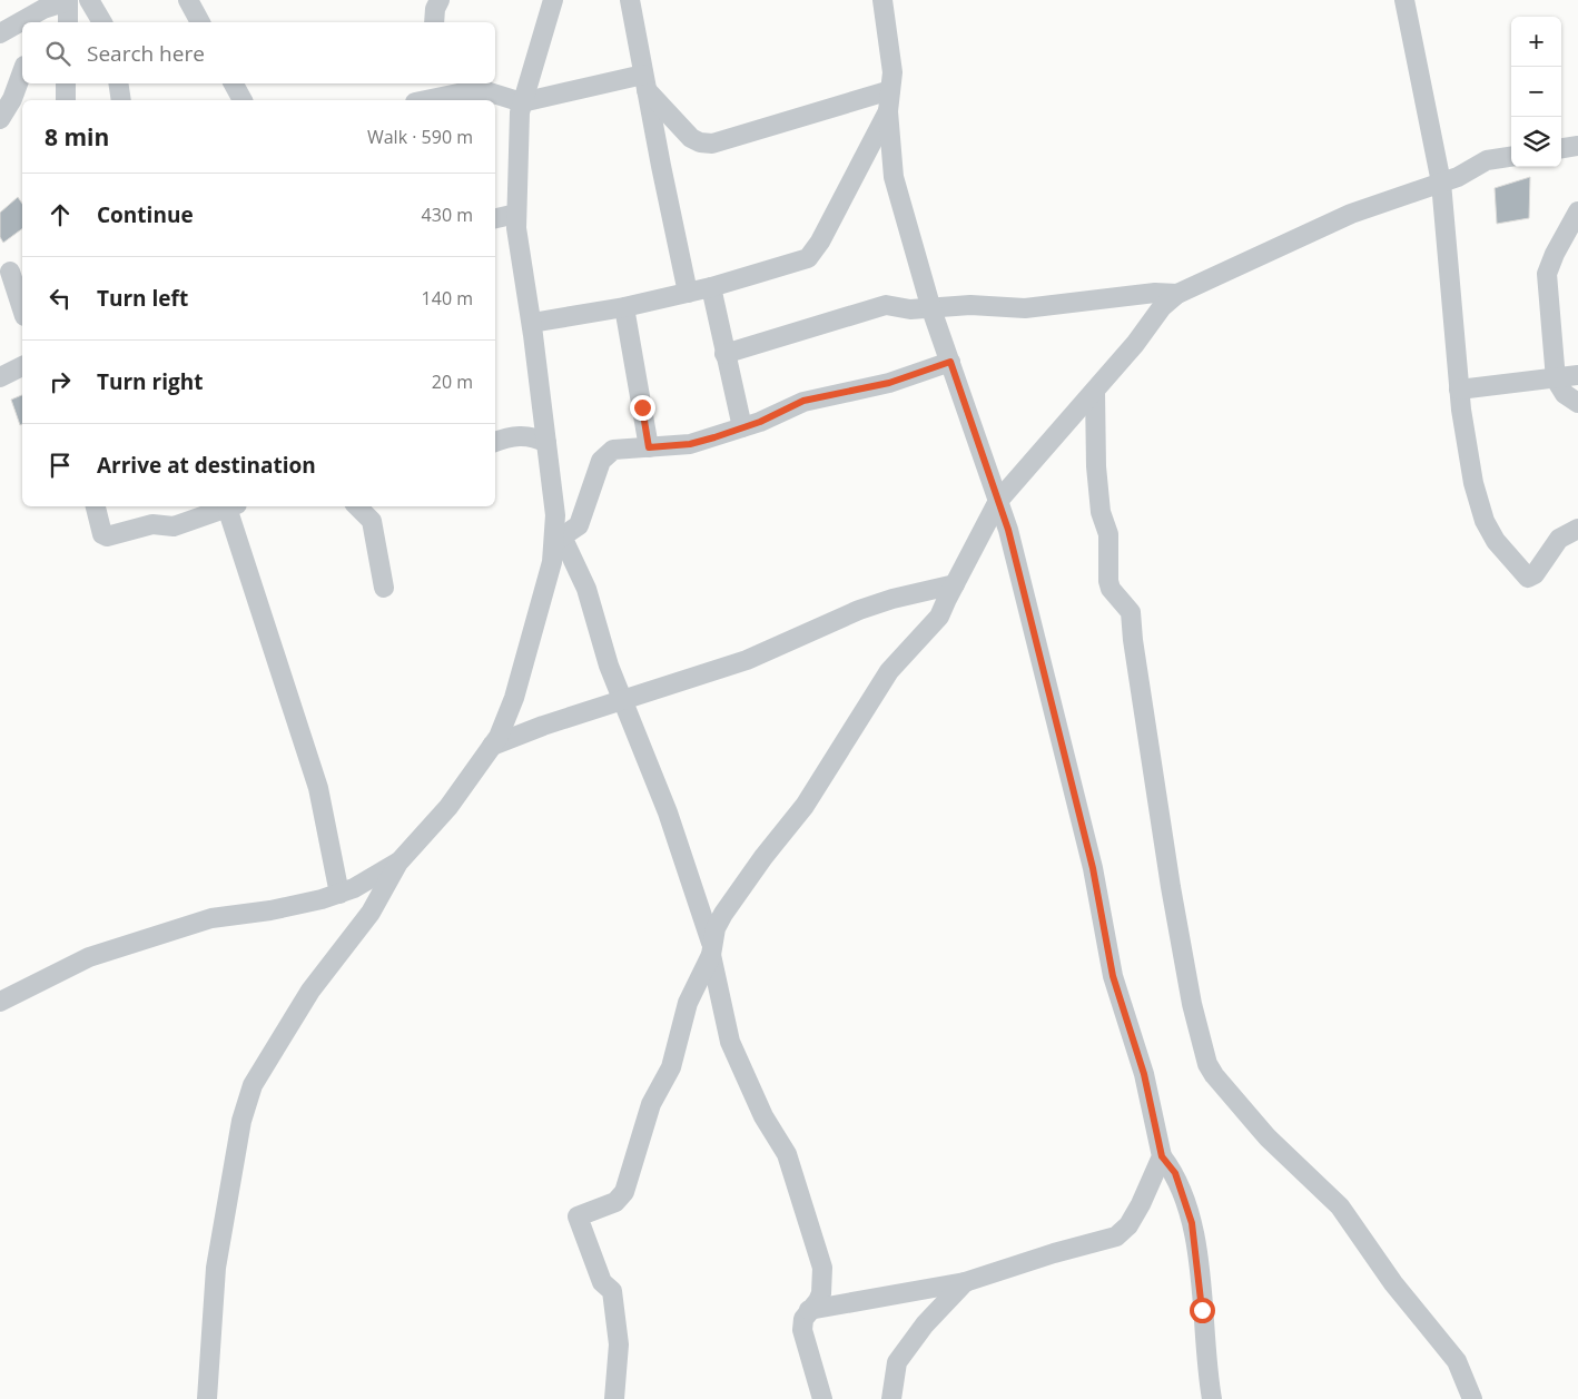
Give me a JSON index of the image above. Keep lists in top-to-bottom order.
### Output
{
  "page": {
    "map_buttons": ["+", "−"],
    "search": "Search here",
    "heading": ["8 min", "Walk · 590 m"],
    "list": [
      ["Continue", "430 m"],
      ["Turn left", "140 m"],
      ["Turn right", "20 m"],
      "Arrive at destination"
    ]
  }
}
